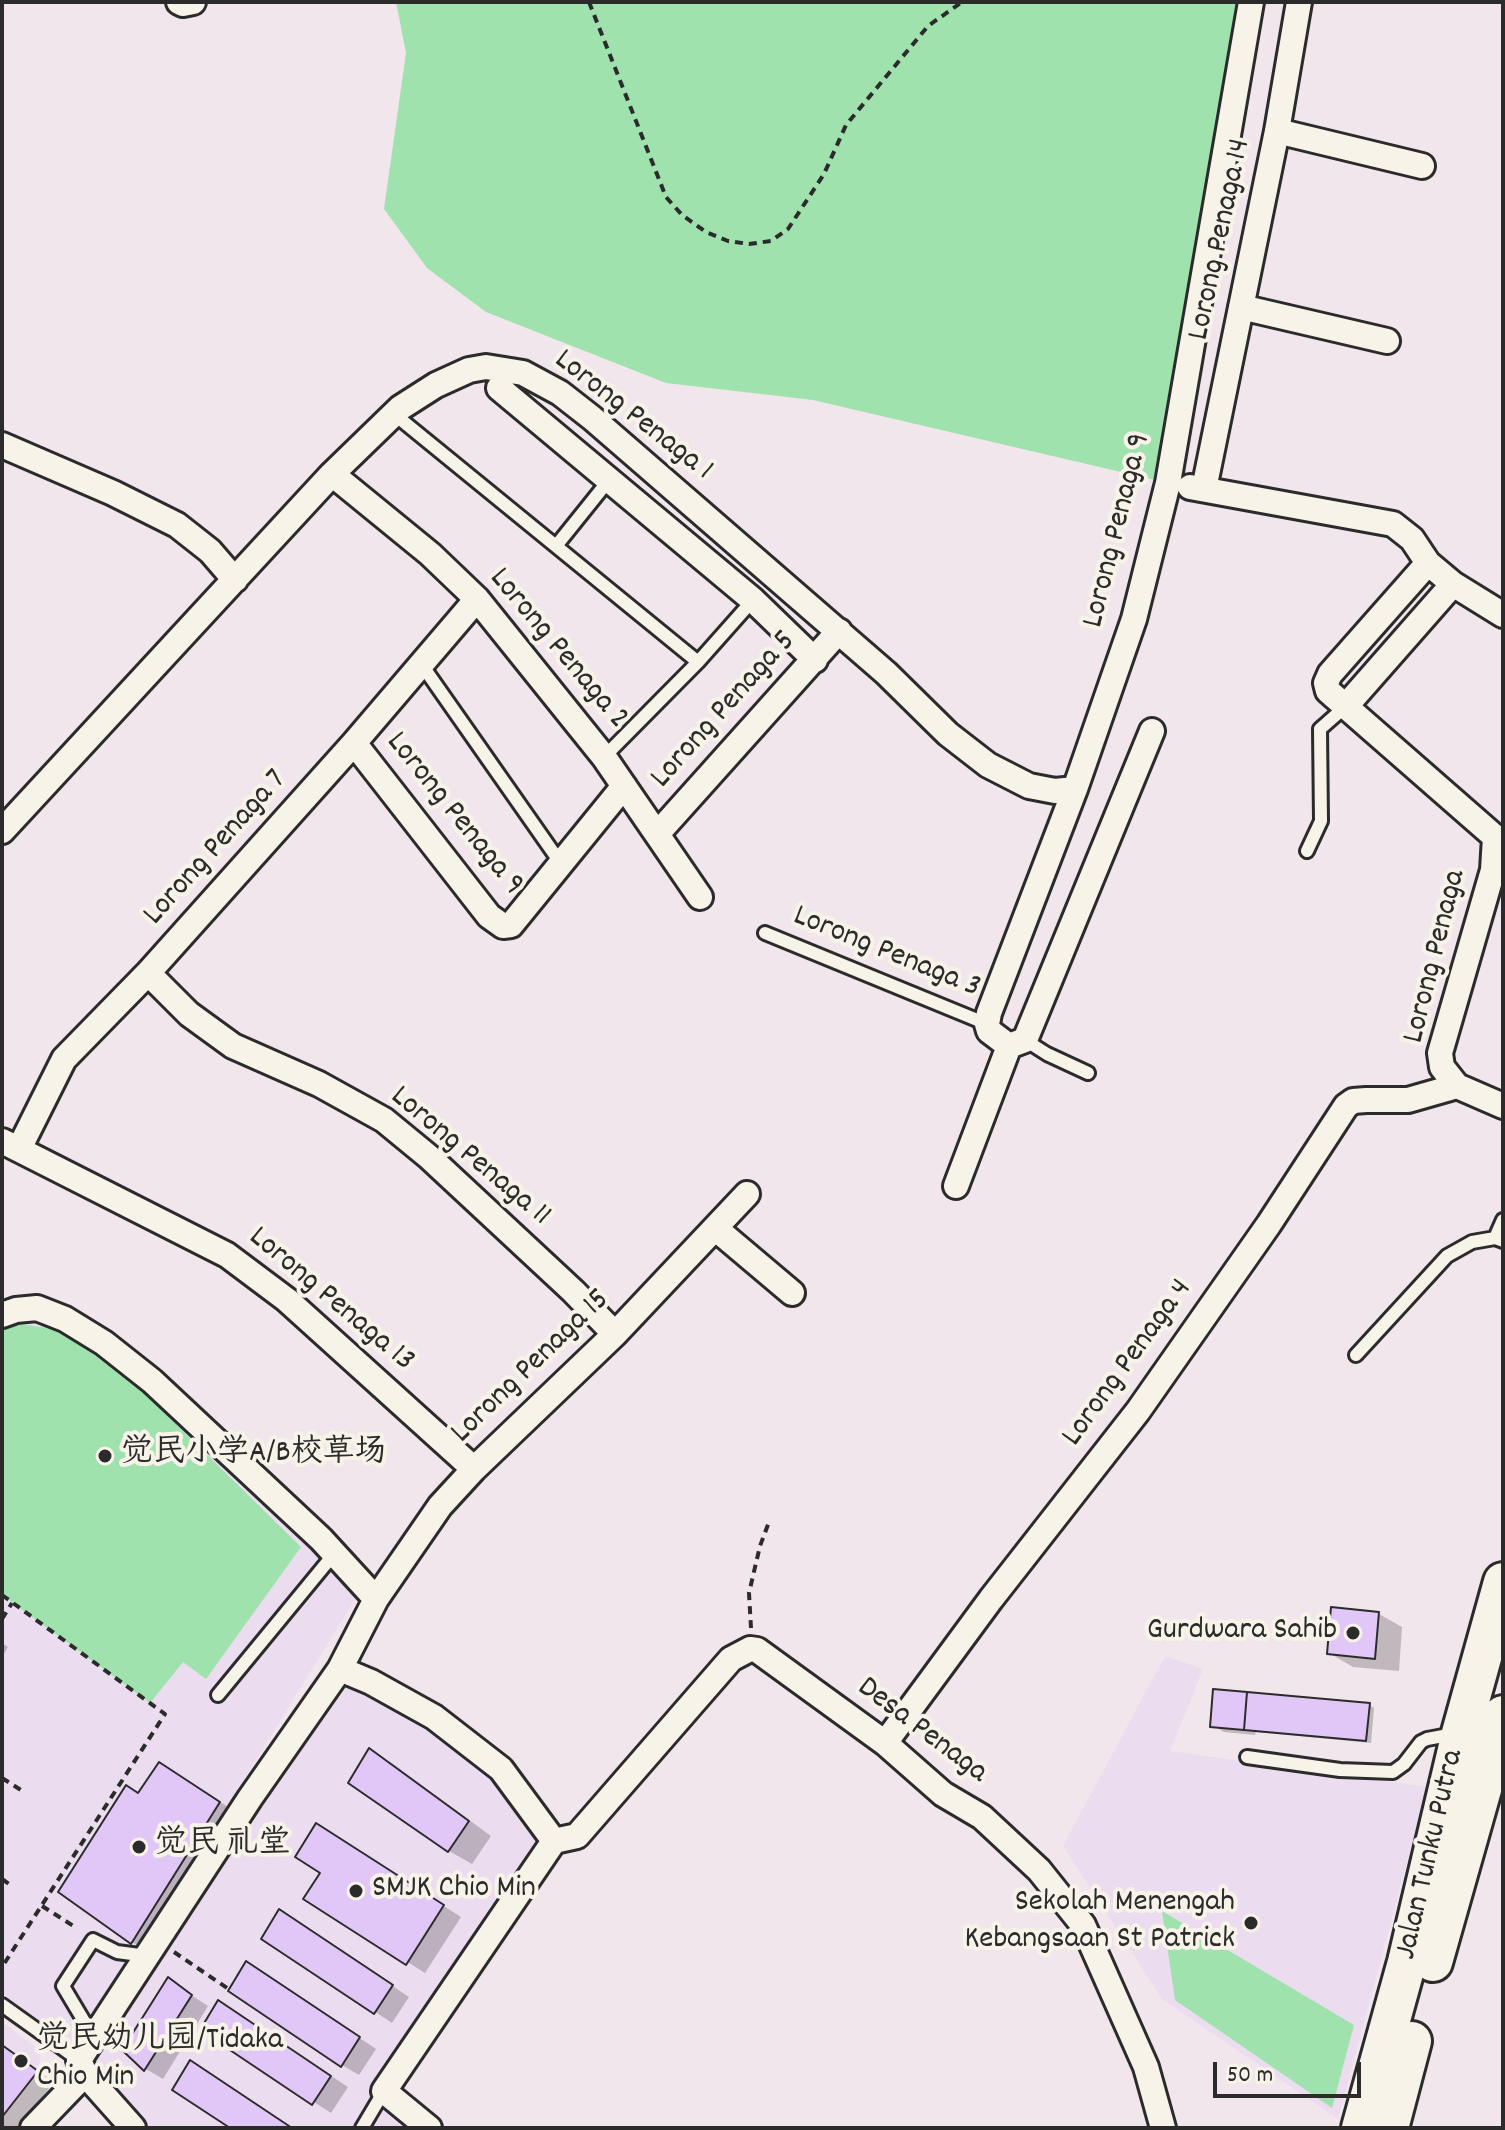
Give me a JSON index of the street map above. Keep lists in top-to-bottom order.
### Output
{
  "streets": {
    "main road": ["Jalan Tunku Putra"],
    "street": [
      "Lorong Penaga 14",
      "Lorong Penaga 1",
      "Lorong Penaga 9",
      "Lorong Penaga 2",
      "Lorong Penaga 5",
      "Lorong Penaga 7",
      "Lorong Penaga",
      "Lorong Penaga 11",
      "Lorong Penaga 13",
      "Lorong Penaga 4",
      "Lorong Penaga 15",
      "Desa Penaga"
    ],
    "lane": ["Lorong Penaga 3"]
  },
  "crossings": [
    ["Lorong Penaga 1", "Lorong Penaga 9"],
    ["Lorong Penaga 1", "Lorong Penaga 2"],
    ["Lorong Penaga 1", "Lorong Penaga 5"],
    ["Lorong Penaga 9", "Lorong Penaga 7"],
    ["Lorong Penaga 9", "Lorong Penaga 3"],
    ["Lorong Penaga 2", "Lorong Penaga 5"],
    ["Lorong Penaga 2", "Lorong Penaga 7"],
    ["Lorong Penaga 7", "Lorong Penaga 11"],
    ["Lorong Penaga 7", "Lorong Penaga 13"],
    ["Lorong Penaga", "Lorong Penaga 4"],
    ["Lorong Penaga 11", "Lorong Penaga 15"],
    ["Lorong Penaga 13", "Lorong Penaga 15"],
    ["Lorong Penaga 4", "Desa Penaga"]
  ],
  "places": [
    "觉民小学A/B校草场",
    "Gurdwara Sahib",
    "觉民 礼堂",
    "SMJK Chio Min",
    "Sekolah Menengah Kebangsaan St Patrick",
    "觉民幼儿园/Tidaka Chio Min"
  ],
  "scale_bar": "50 m"
}
